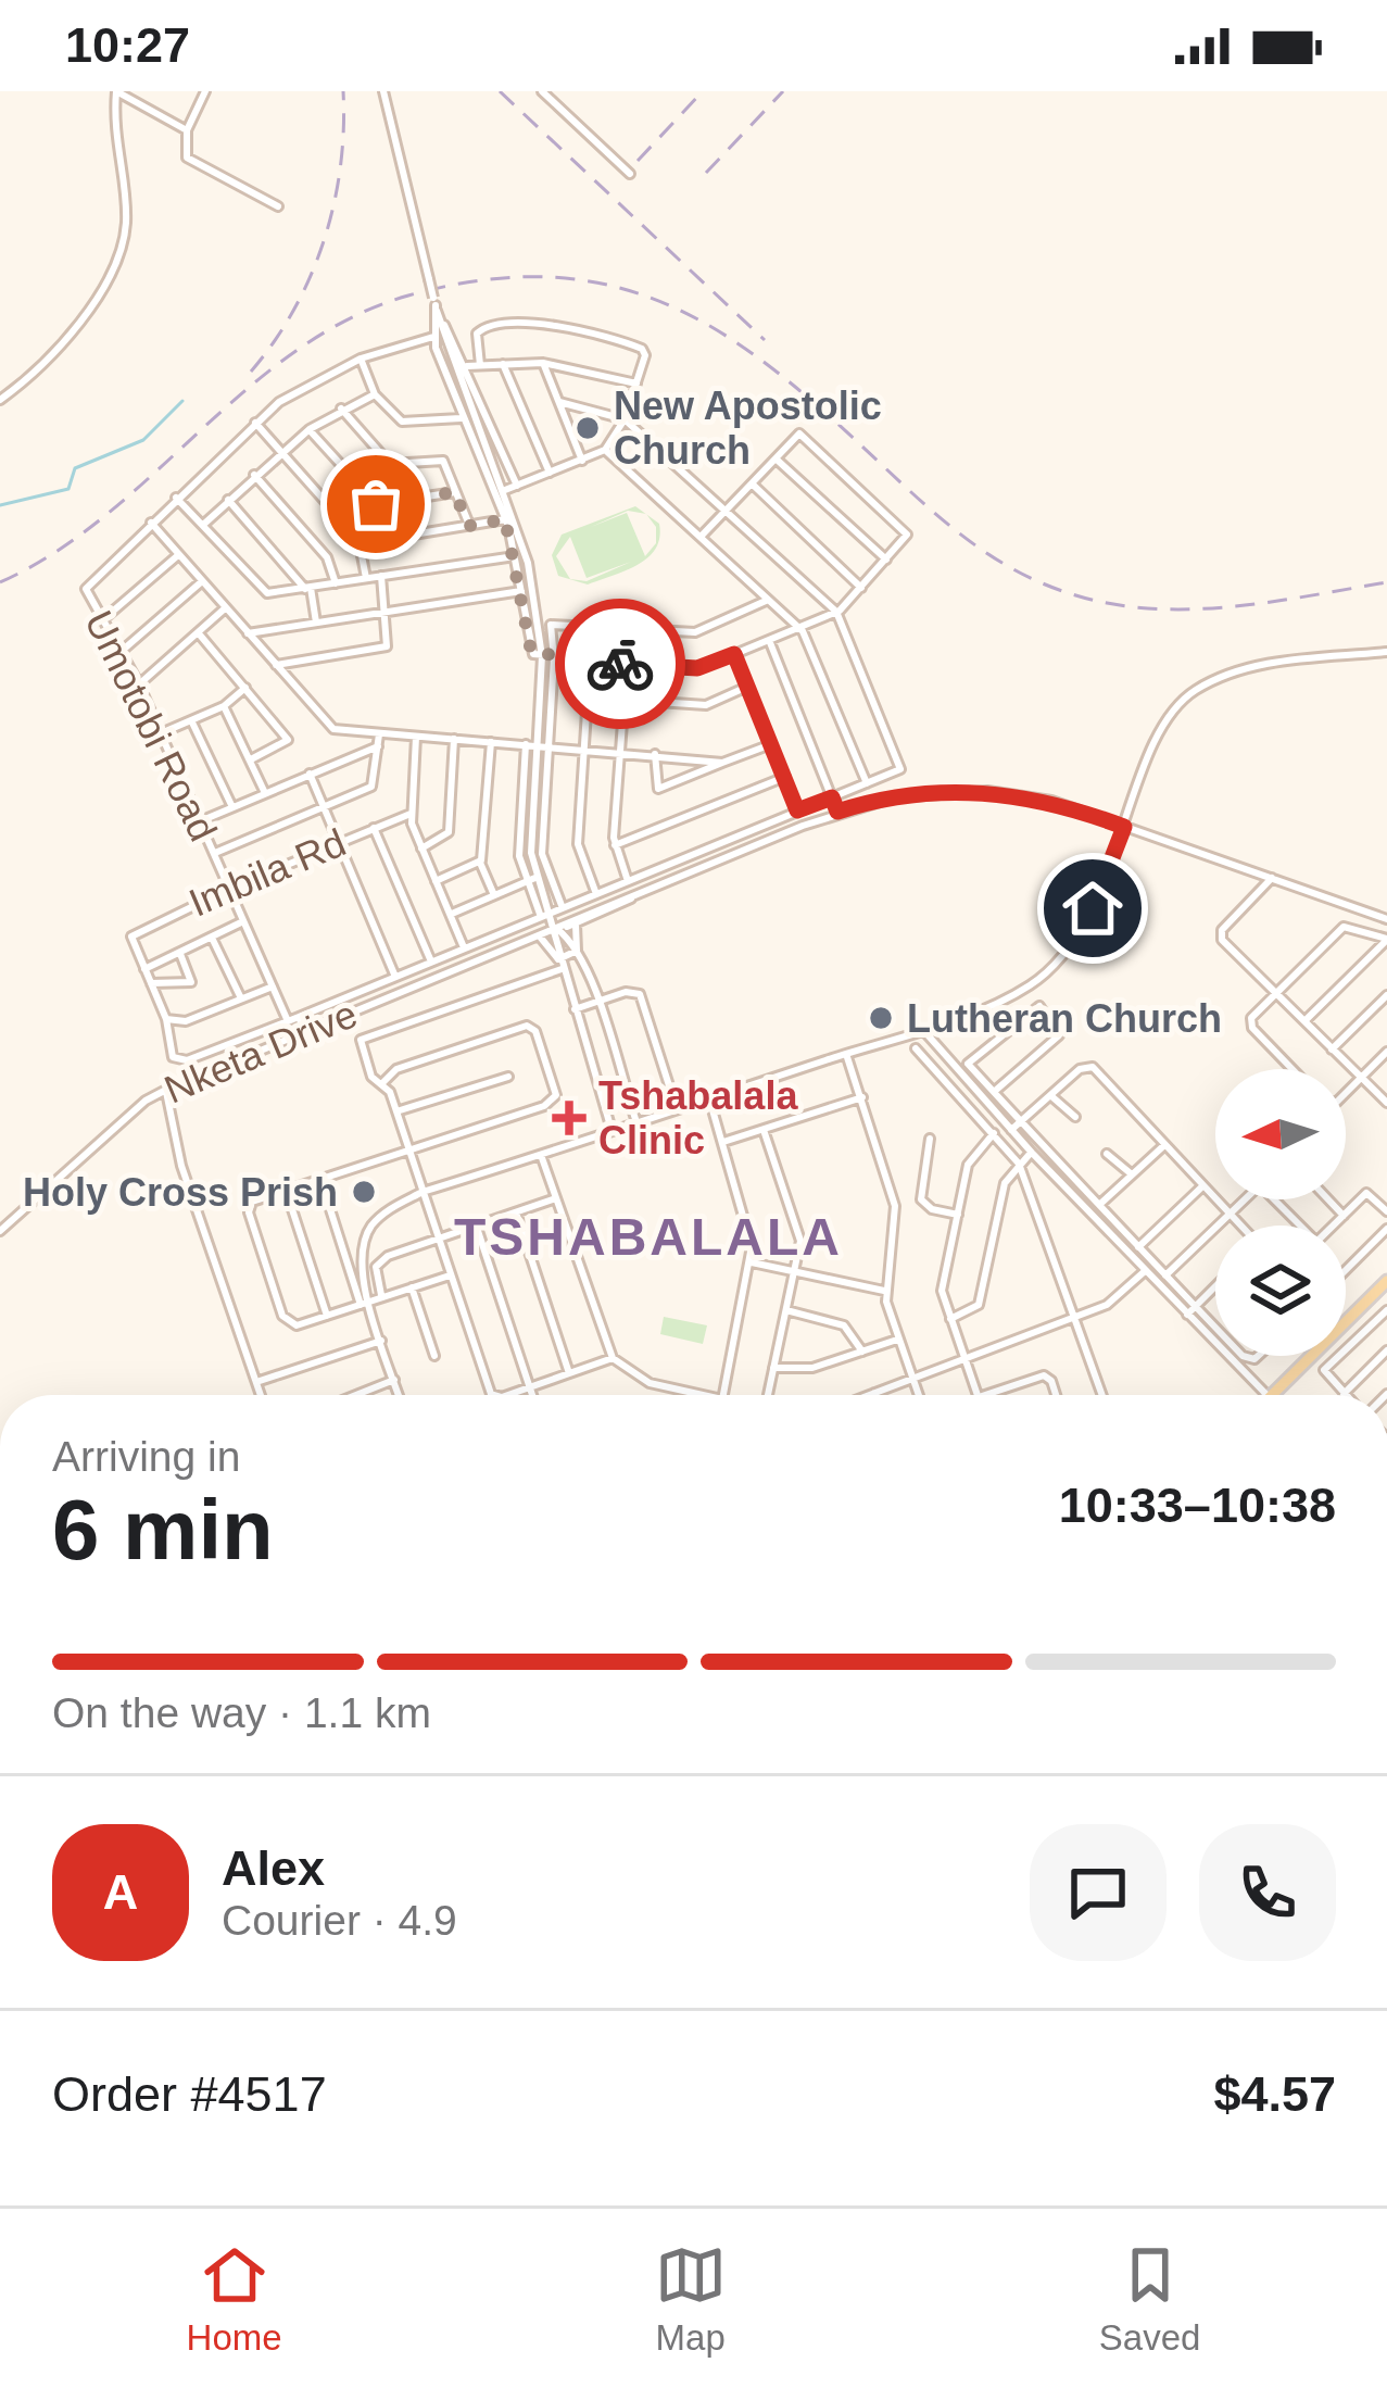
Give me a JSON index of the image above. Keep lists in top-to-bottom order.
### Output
{
  "streets": {
    "street": ["Umotobi Road", "Imbila Rd", "Nketa Drive"]
  },
  "crossings": [
    ["Umotobi Road", "Imbila Rd"]
  ],
  "districts": ["TSHABALALA"],
  "places": {
    "other": ["New Apostolic Church", "Lutheran Church", "Holy Cross Prish"],
    "health": ["Tshabalala Clinic"]
  },
  "north": "left",
  "page": {
    "status": "10:27",
    "heading": ["6 min", "Arriving in", "10:33–10:38"],
    "panel": [
      "Alex",
      "Courier · 4.9",
      "Order #4517",
      "$4.57"
    ],
    "bar": "On the way · 1.1 km",
    "round": "A",
    "tabs": ["Home", "Map", "Saved"]
  }
}
